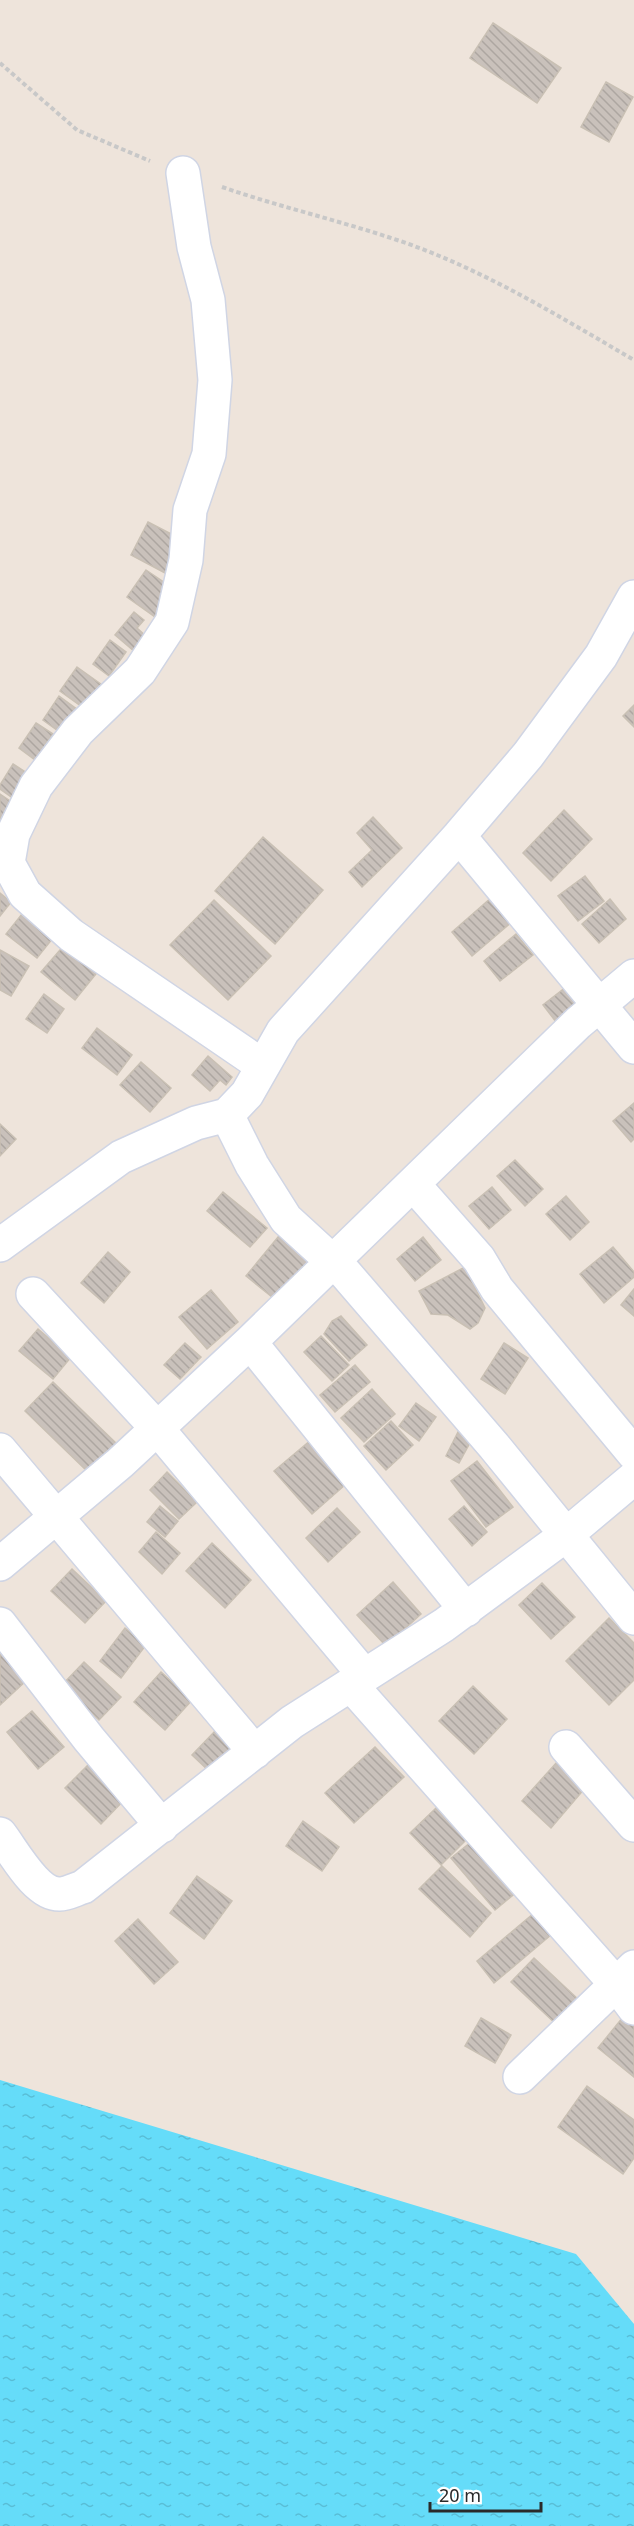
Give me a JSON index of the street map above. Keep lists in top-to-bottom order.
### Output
{
  "scale_bar": "20 m"
}
